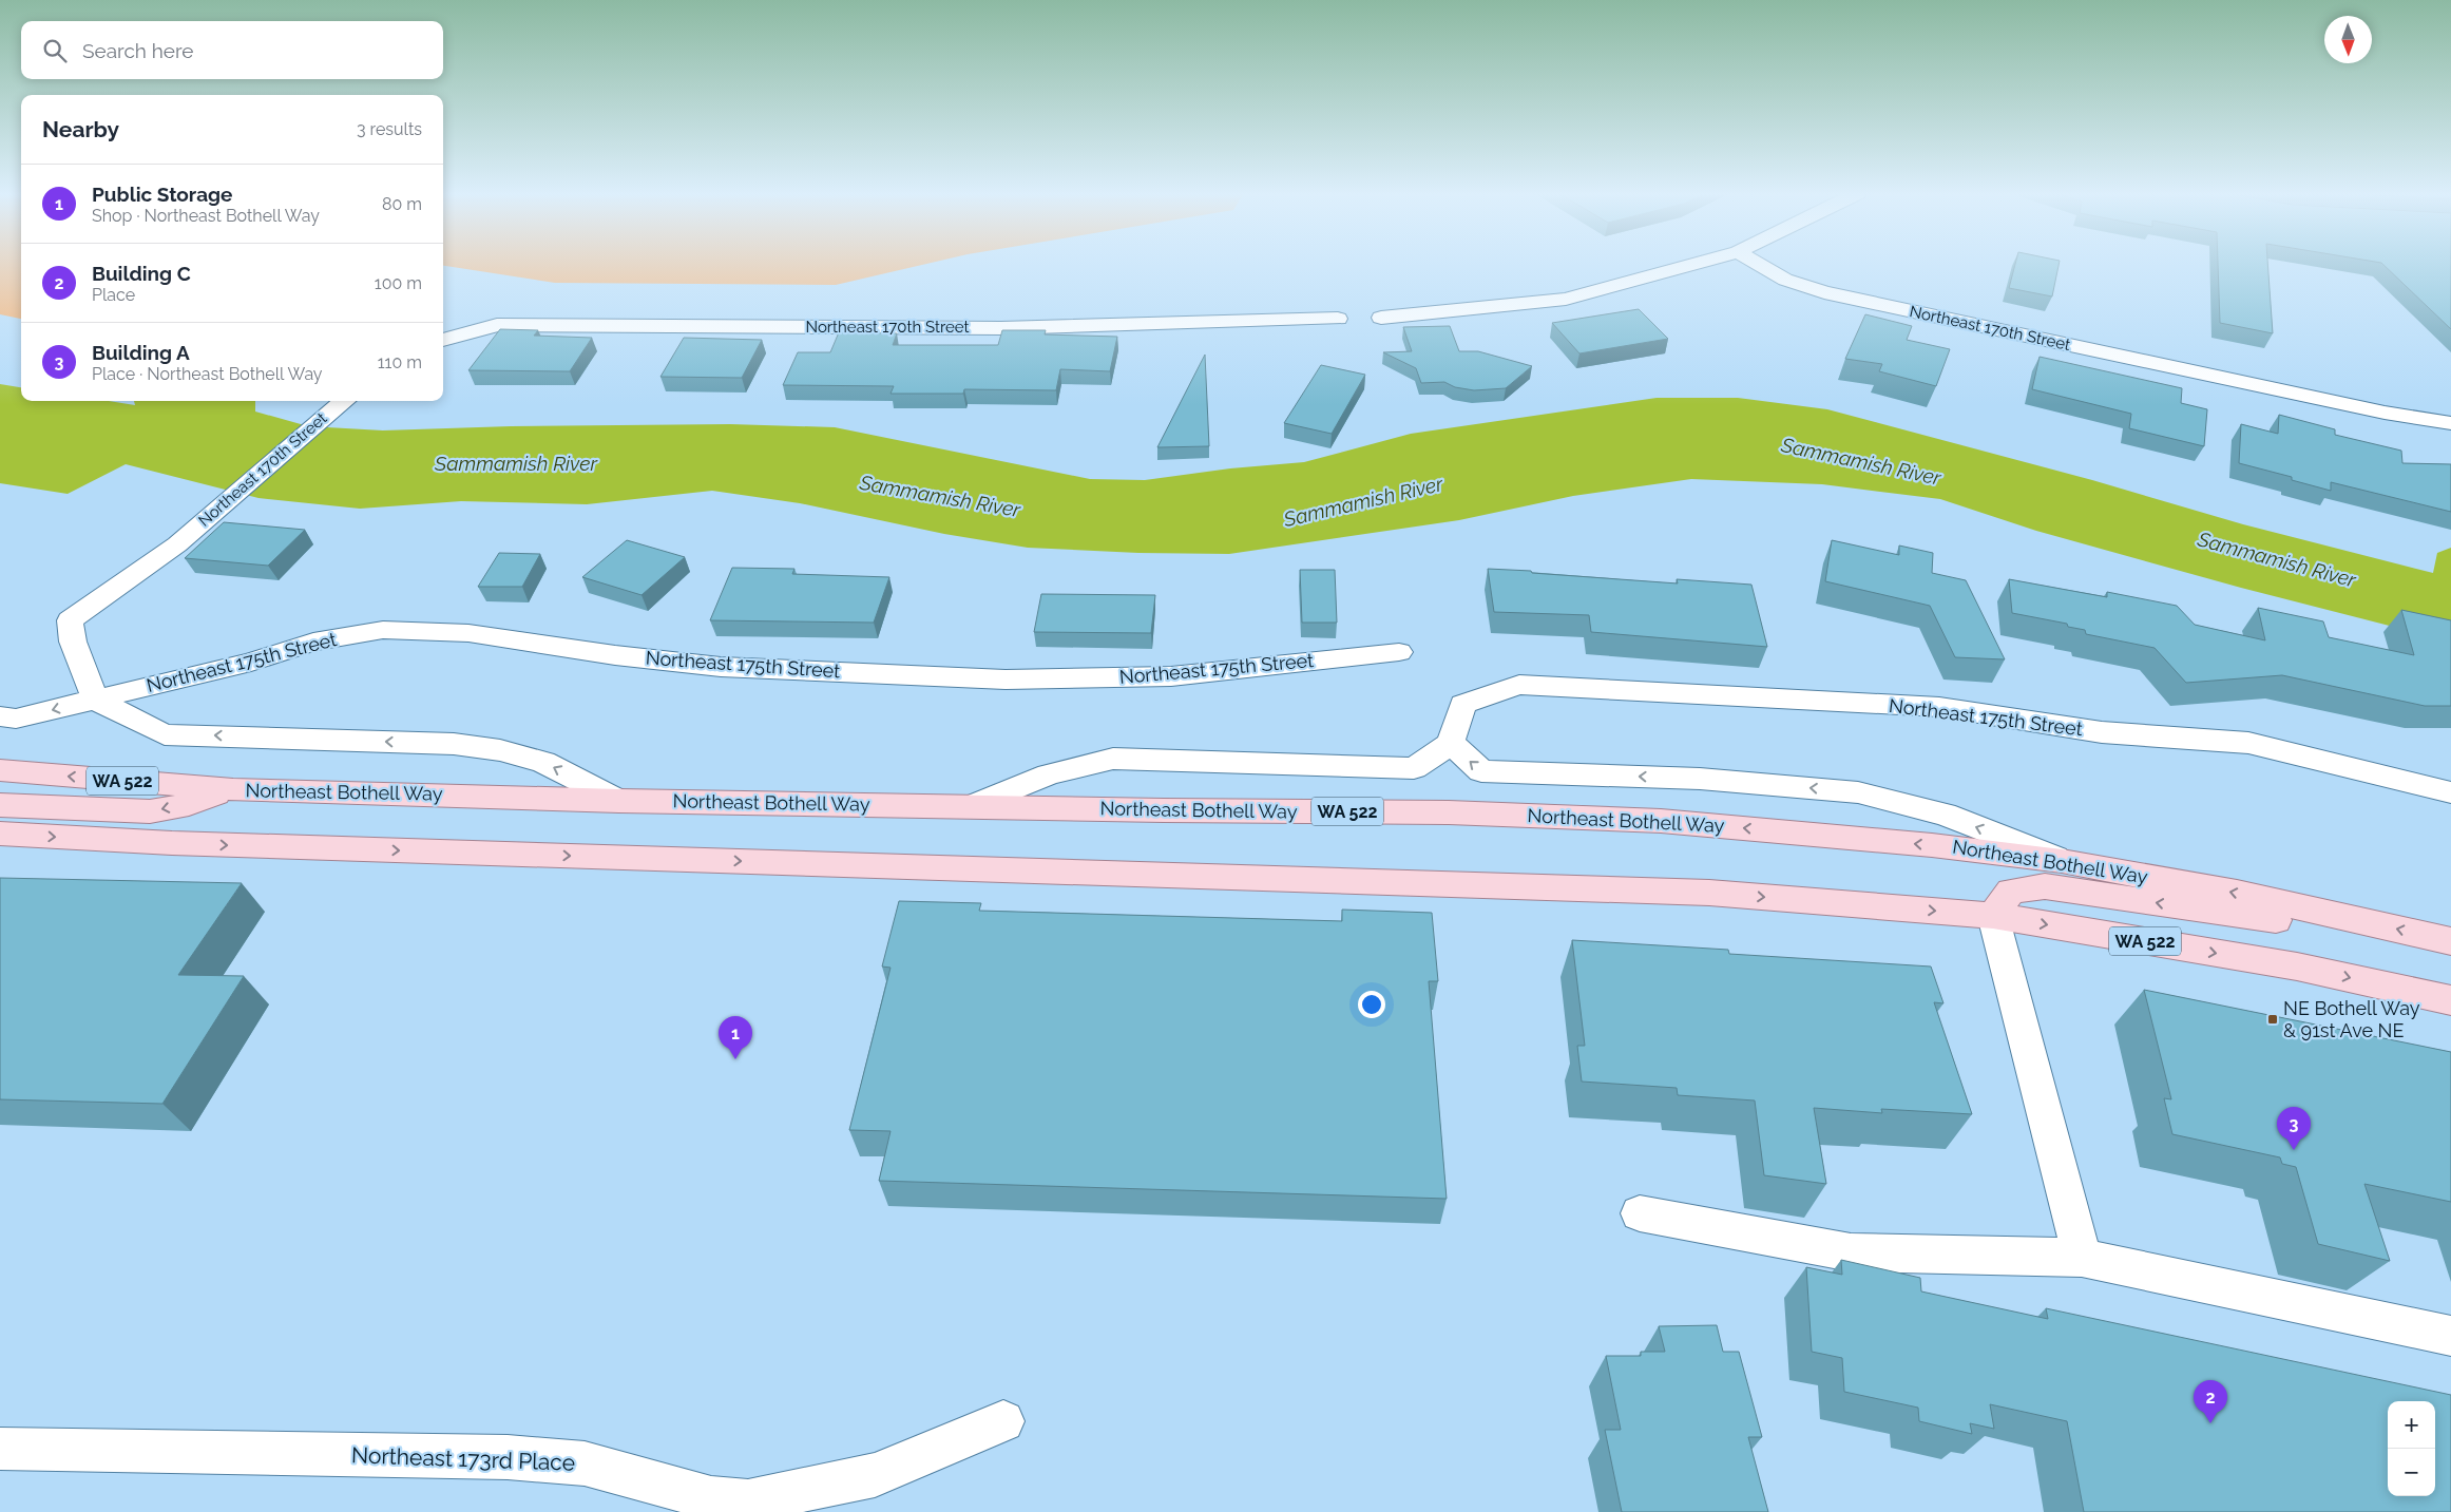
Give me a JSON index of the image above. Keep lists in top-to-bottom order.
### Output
{
  "streets": {
    "main road": ["WA 522", "Northeast Bothell Way"],
    "street": ["Northeast 170th Street", "Northeast 175th Street", "Northeast 173rd Place"]
  },
  "crossings": [
    ["Northeast 170th Street", "Northeast 175th Street"]
  ],
  "water": ["Sammamish River"],
  "places": {
    "transit": ["NE Bothell Way & 91st Ave NE"]
  },
  "north": "bottom",
  "page": {
    "search": "Search here",
    "heading": ["Nearby", "3 results"],
    "list": [
      {
        "mark": "1",
        "name": "Public Storage",
        "note": "Shop · Northeast Bothell Way",
        "value": "80 m"
      },
      {
        "mark": "2",
        "name": "Building C",
        "note": "Place",
        "value": "100 m"
      },
      {
        "mark": "3",
        "name": "Building A",
        "note": "Place · Northeast Bothell Way",
        "value": "110 m"
      }
    ],
    "pins": ["1", "3", "2"],
    "map_buttons": ["+", "−"]
  }
}
